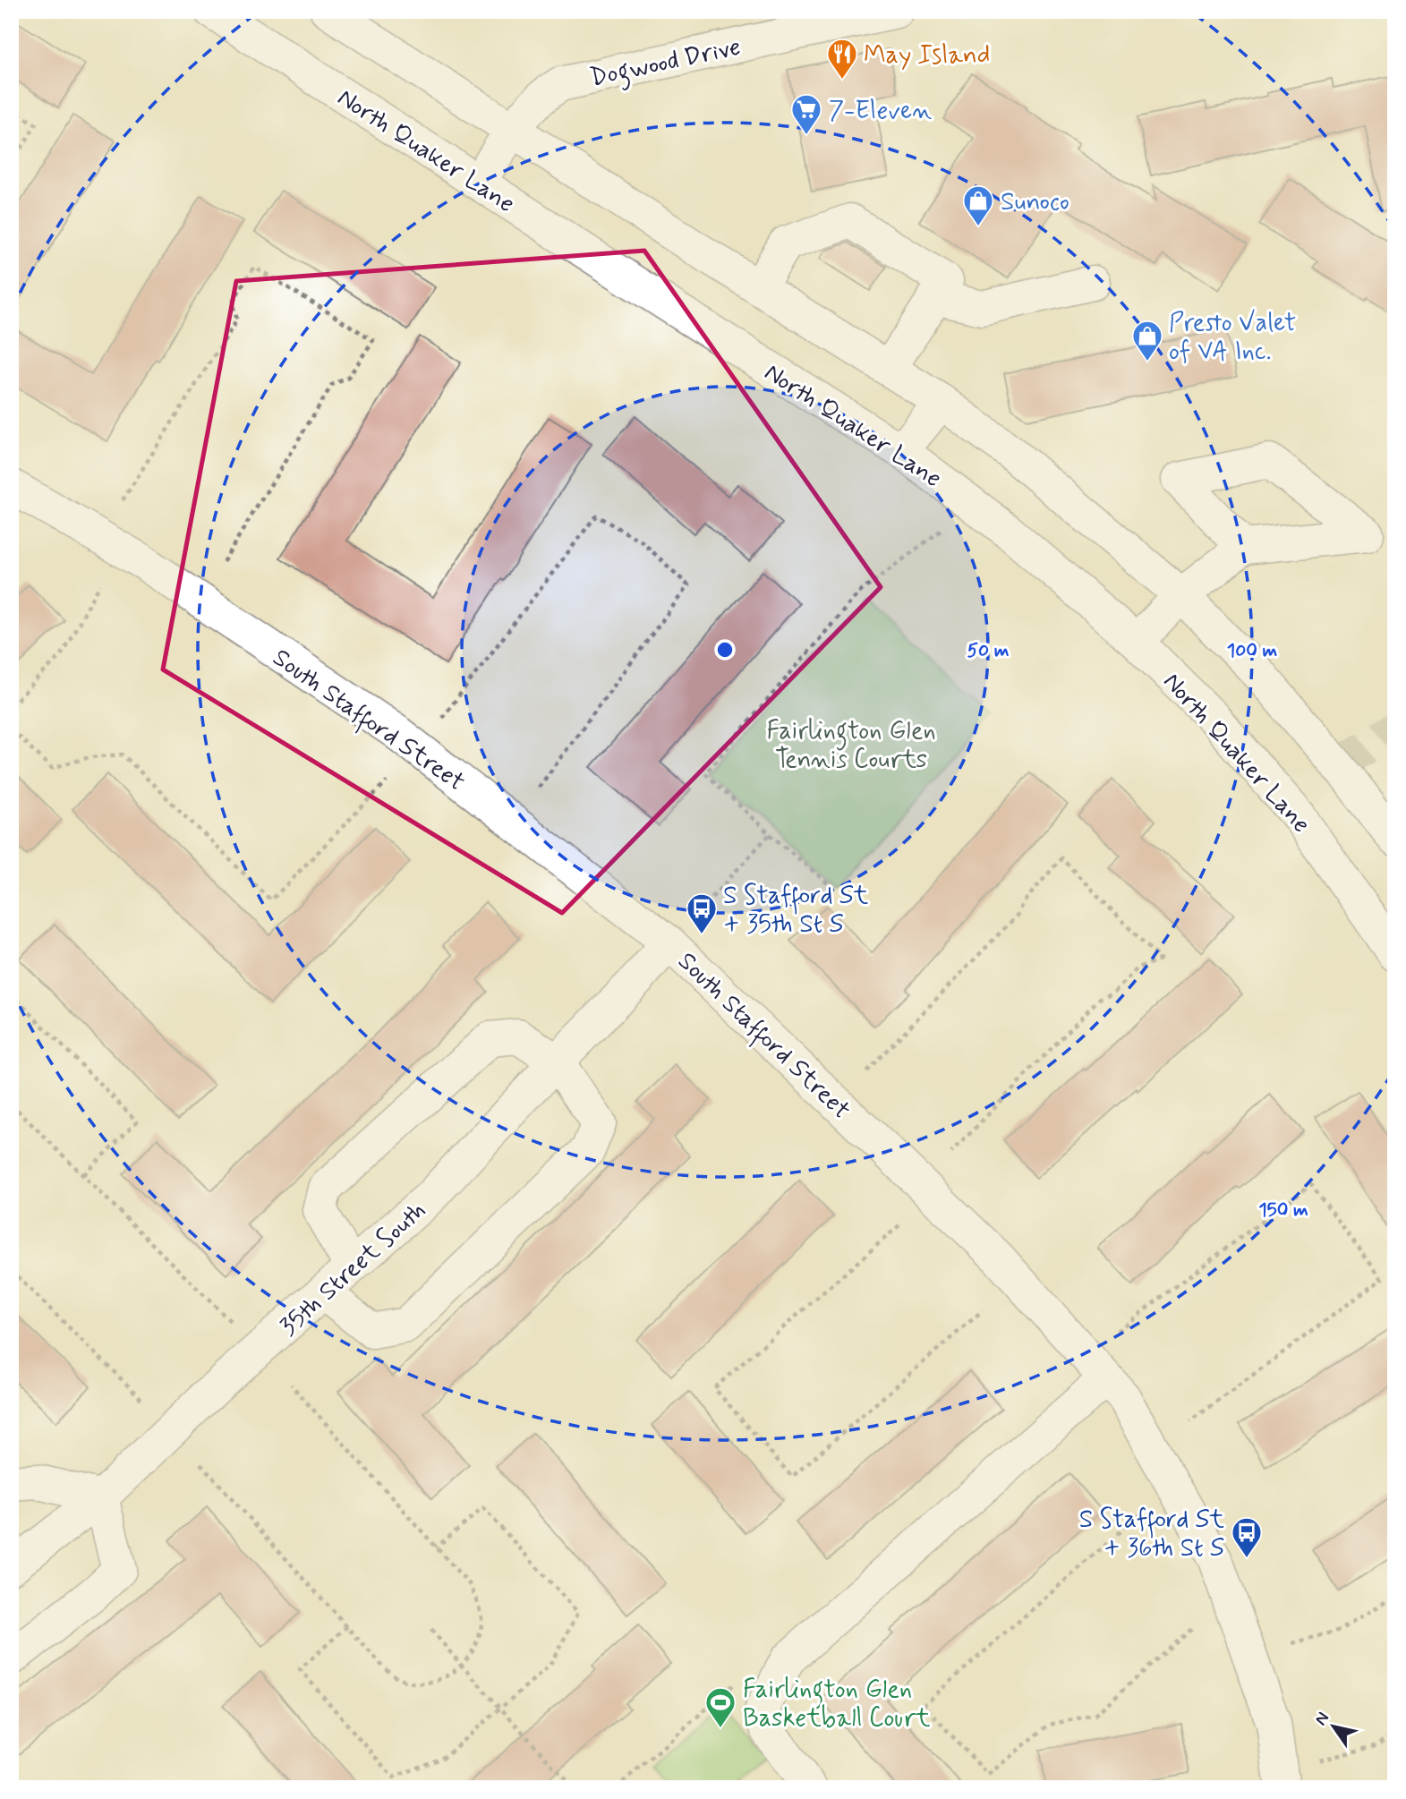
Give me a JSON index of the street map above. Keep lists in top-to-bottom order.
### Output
{
  "streets": {
    "street": [
      "Dogwood Drive",
      "North Quaker Lane",
      "South Stafford Street",
      "35th Street South"
    ]
  },
  "crossings": [
    ["Dogwood Drive", "North Quaker Lane"],
    ["South Stafford Street", "35th Street South"]
  ],
  "parks": ["Fairlington Glen Tennis Courts"],
  "places": {
    "restaurant": ["May Island"],
    "supermarket": ["7-Eleven"],
    "shop": ["Sunoco", "Presto Valet of VA Inc."],
    "bus stop": ["S Stafford St + 35th St S", "S Stafford St + 36th St S"],
    "sports": ["Fairlington Glen Basketball Court"]
  },
  "north": "top left",
  "rings": ["50 m", "100 m", "150 m"]
}
